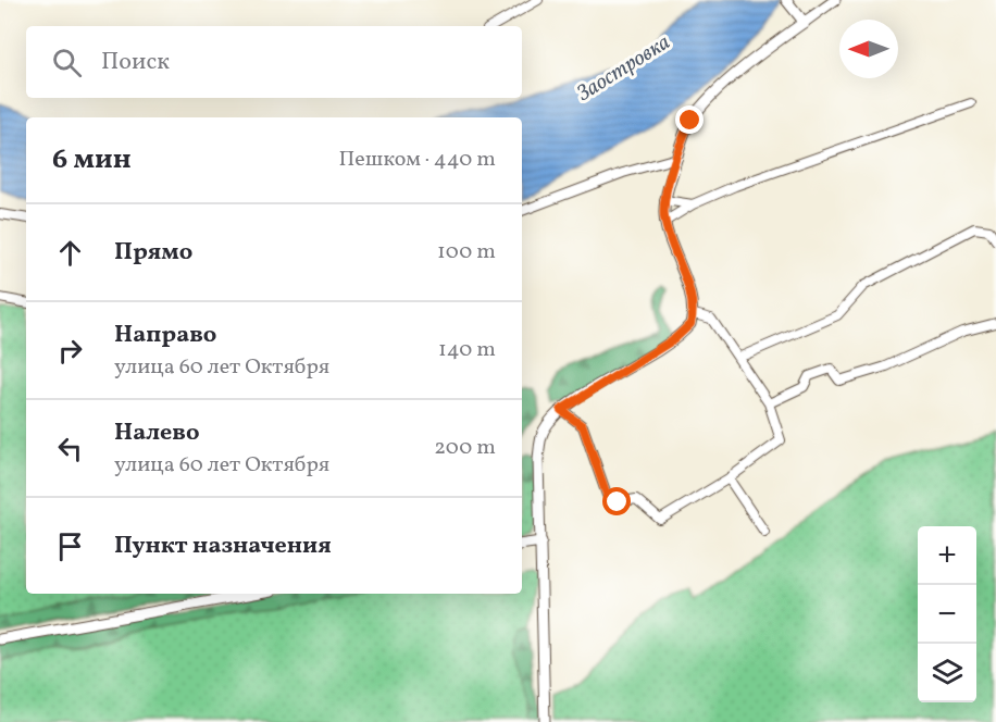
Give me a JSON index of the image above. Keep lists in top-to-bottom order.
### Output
{
  "water": ["Заостровка"],
  "north": "left",
  "page": {
    "search": "Поиск",
    "heading": ["6 мин", "Пешком · 440 m"],
    "list": [
      ["Прямо", "100 m"],
      ["Направо", "улица 60 лет Октября", "140 m"],
      ["Налево", "улица 60 лет Октября", "200 m"],
      "Пункт назначения"
    ],
    "map_buttons": ["+", "−"]
  }
}
